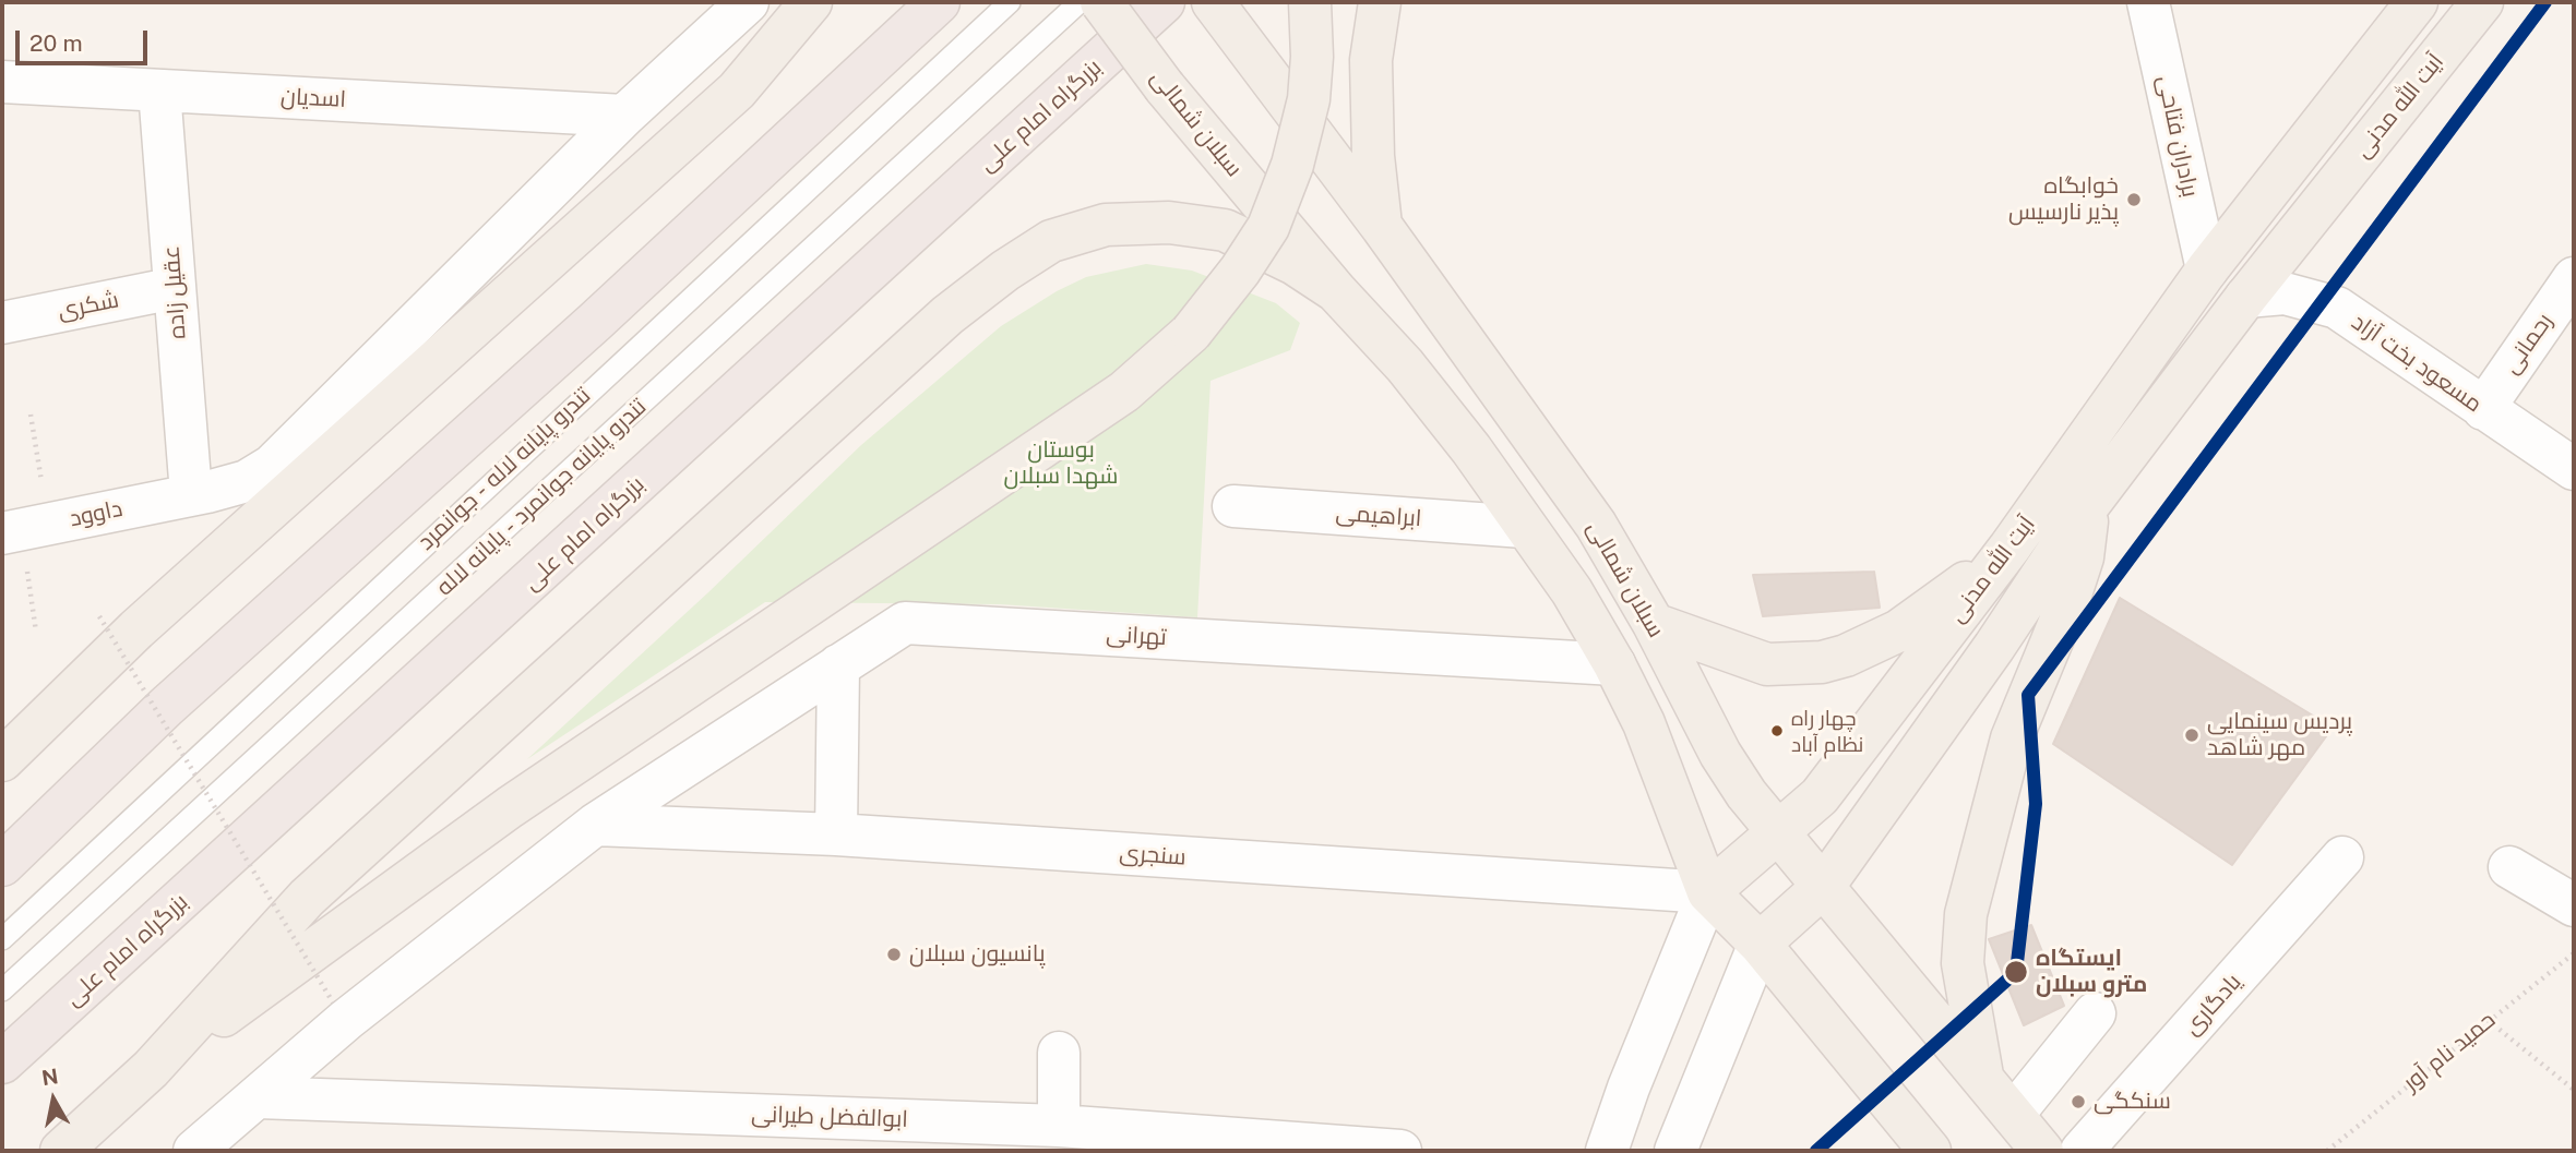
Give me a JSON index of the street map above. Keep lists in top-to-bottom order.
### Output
{
  "streets": {
    "highway": ["بزرگراه امام علی"],
    "main road": ["آیت الله مدنی", "سبلان شمالی"],
    "street": [
      "اسدیان",
      "برادران فتاحی",
      "عقیل زاده",
      "شکری",
      "رحمانی",
      "مسعود بخت آزاد",
      "داوود",
      "ابراهیمی",
      "تهرانی",
      "سنجری",
      "یادگاری",
      "ابوالفضل طیرانی"
    ],
    "lane": ["تندرو پایانه لاله - جوانمرد", "تندرو پایانه جوانمرد - پایانه لاله"],
    "path": ["حمید نام آور"]
  },
  "crossings": [
    ["اسدیان", "عقیل زاده"],
    ["اسدیان", "داوود"],
    ["آیت الله مدنی", "سبلان شمالی"],
    ["آیت الله مدنی", "برادران فتاحی"],
    ["آیت الله مدنی", "مسعود بخت آزاد"],
    ["آیت الله مدنی", "سنجری"],
    ["سبلان شمالی", "ابراهیمی"],
    ["سبلان شمالی", "تهرانی"],
    ["سبلان شمالی", "سنجری"],
    ["عقیل زاده", "شکری"],
    ["عقیل زاده", "داوود"],
    ["رحمانی", "مسعود بخت آزاد"],
    ["تهرانی", "سنجری"],
    ["تهرانی", "ابوالفضل طیرانی"]
  ],
  "parks": ["بوستان شهدا سبلان"],
  "places": [
    "خوابگاه پذیر نارسیس",
    "چهار راه نظام آباد",
    "پردیس سینمایی مهر شاهد",
    "پانسیون سبلان",
    "ایستگاه مترو سبلان",
    "سنکگی"
  ],
  "scale_bar": "20 m",
  "north": "top"
}
